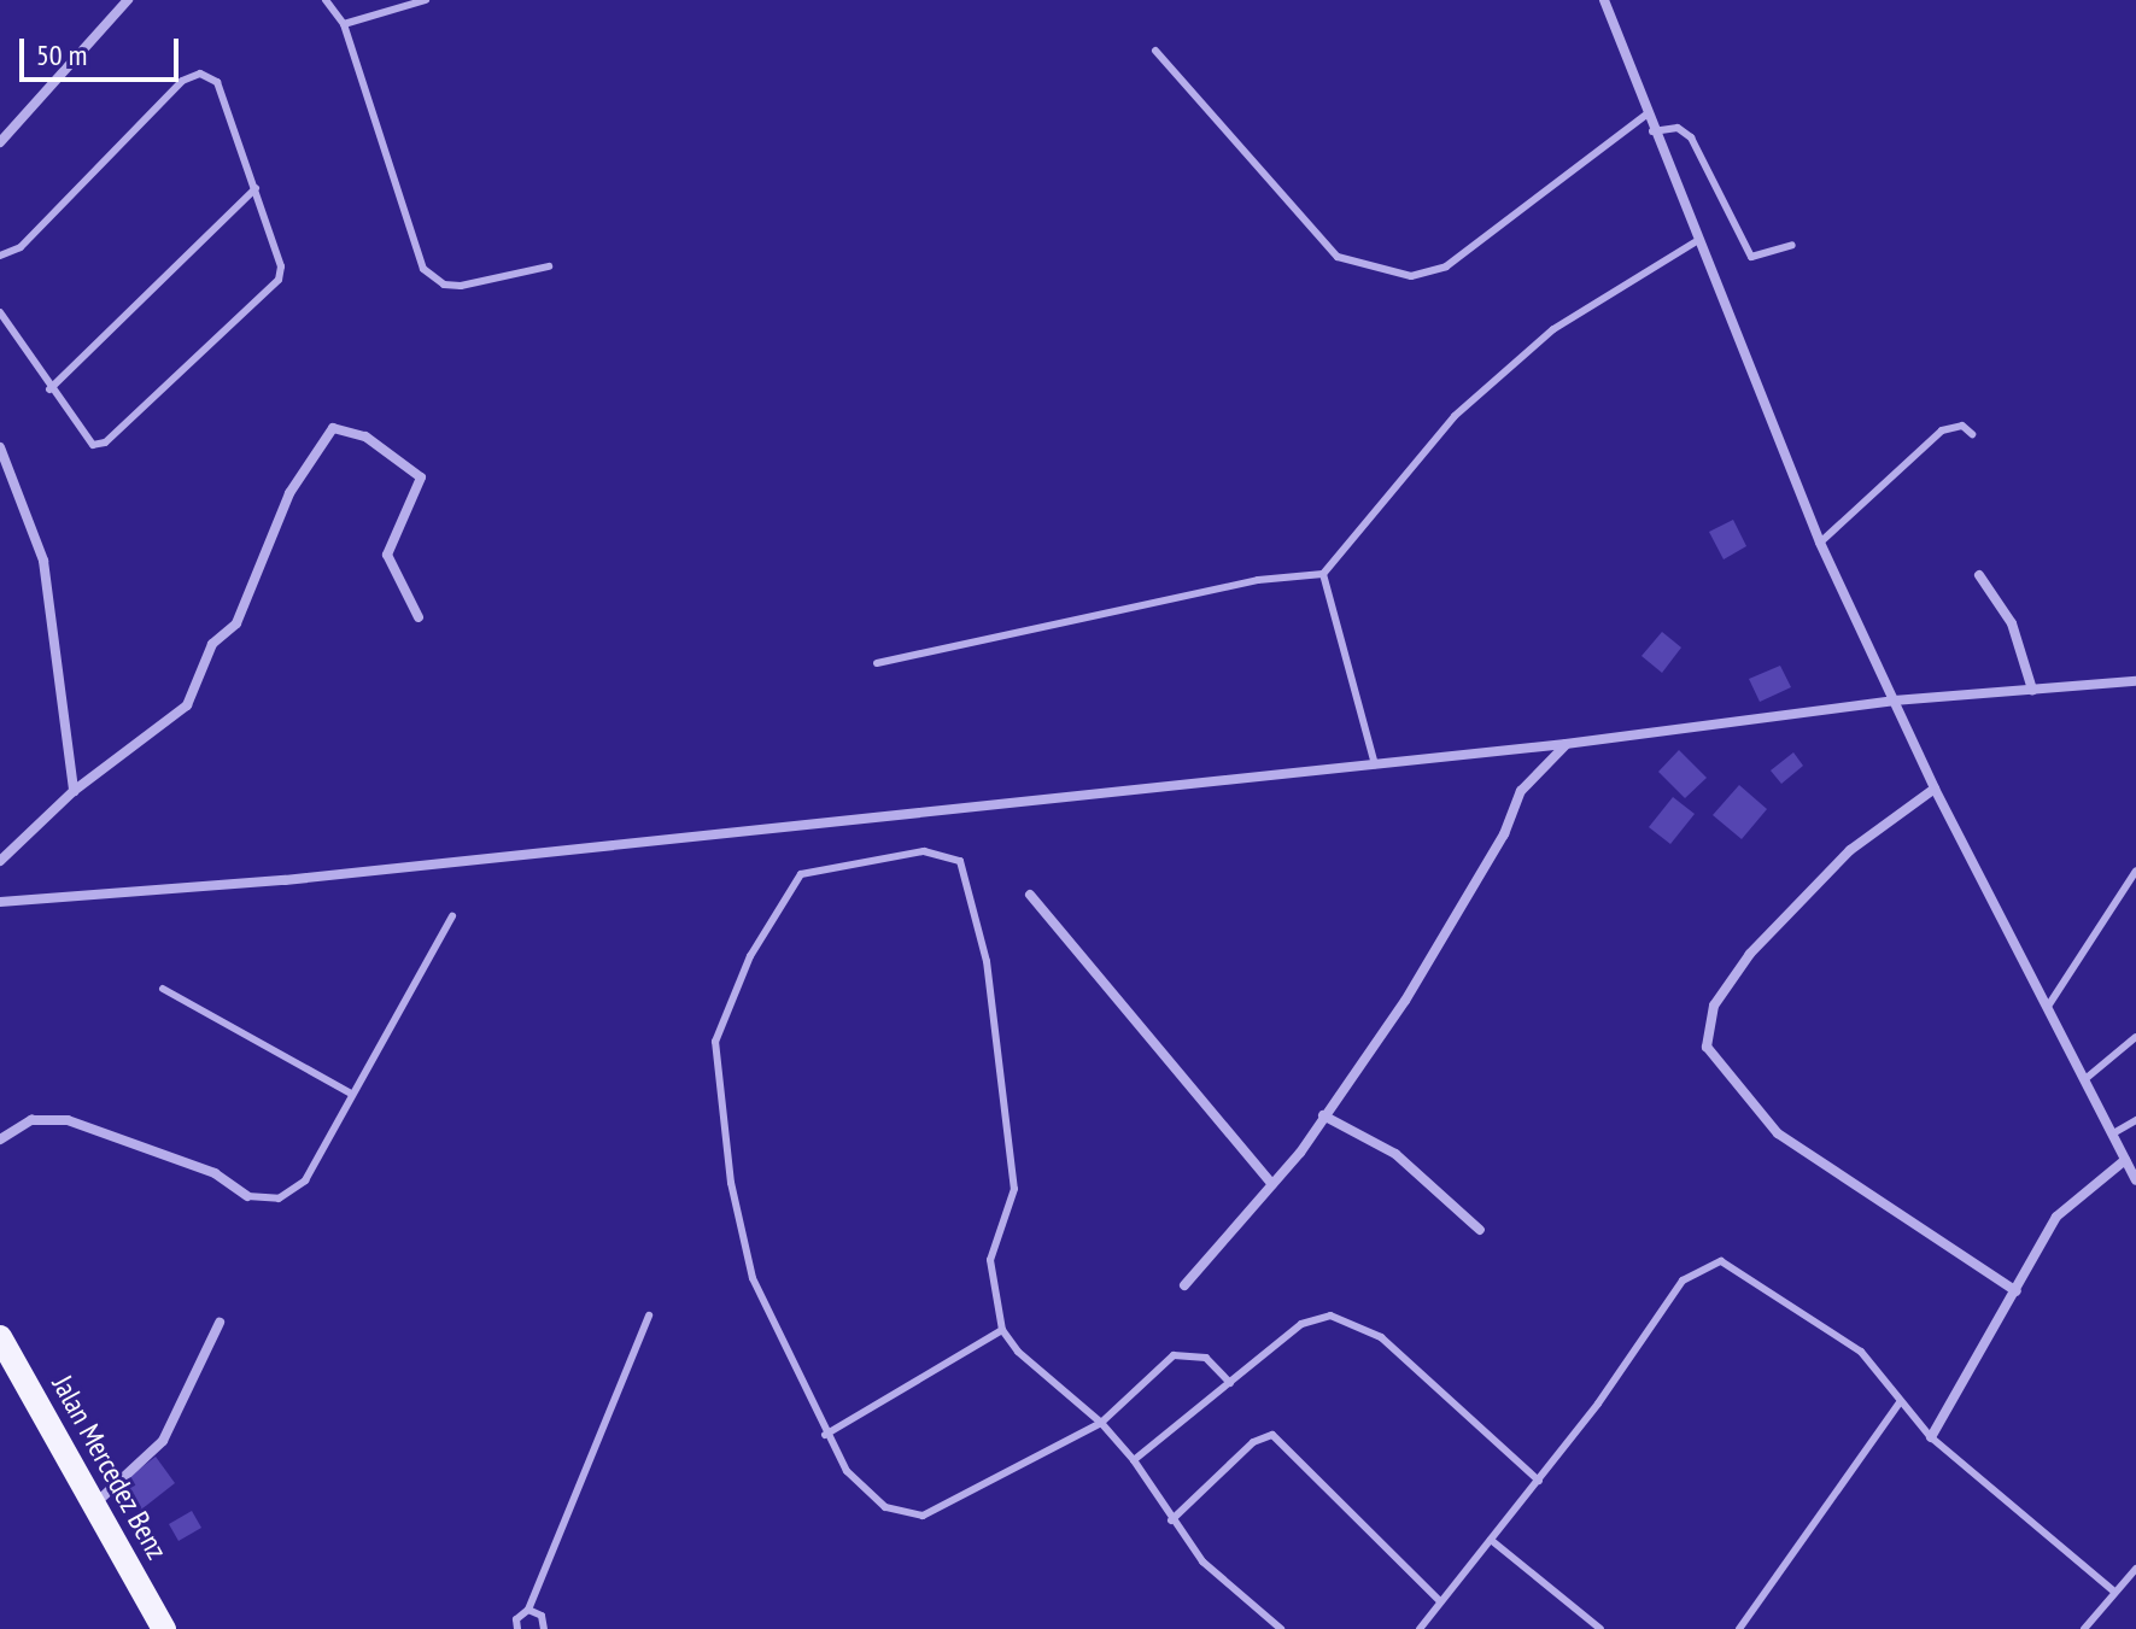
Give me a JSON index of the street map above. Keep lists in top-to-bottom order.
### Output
{
  "streets": {
    "main road": ["Jalan Mercedez Benz"]
  },
  "scale_bar": "50 m"
}
